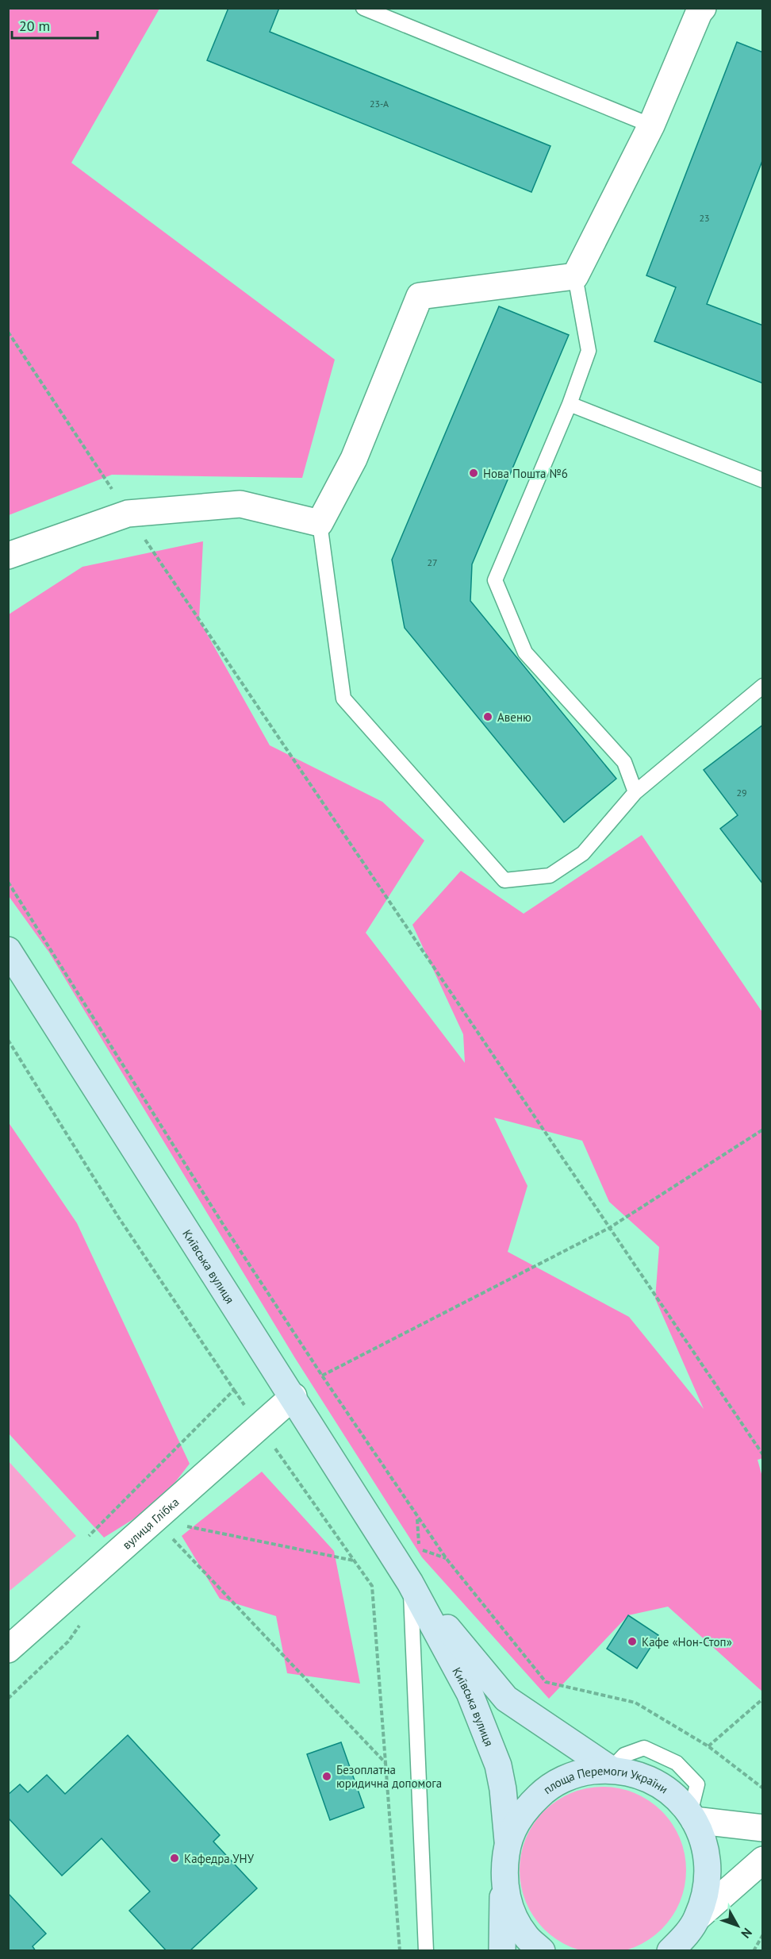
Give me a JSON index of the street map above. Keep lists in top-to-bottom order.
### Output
{
  "streets": {
    "main road": ["Київська вулиця", "площа Перемоги України"],
    "street": ["вулиця Глібка"]
  },
  "crossings": [
    ["Київська вулиця", "вулиця Глібка"],
    ["Київська вулиця", "площа Перемоги України"]
  ],
  "places": [
    "Нова Пошта №6",
    "Авеню",
    "Кафе «Нон-Стоп»",
    "Безоплатна юридична допомога",
    "Кафедра УНУ"
  ],
  "house_numbers": [
    "23-А",
    "23",
    "27",
    "29"
  ],
  "scale_bar": "20 m",
  "north": "bottom right"
}
